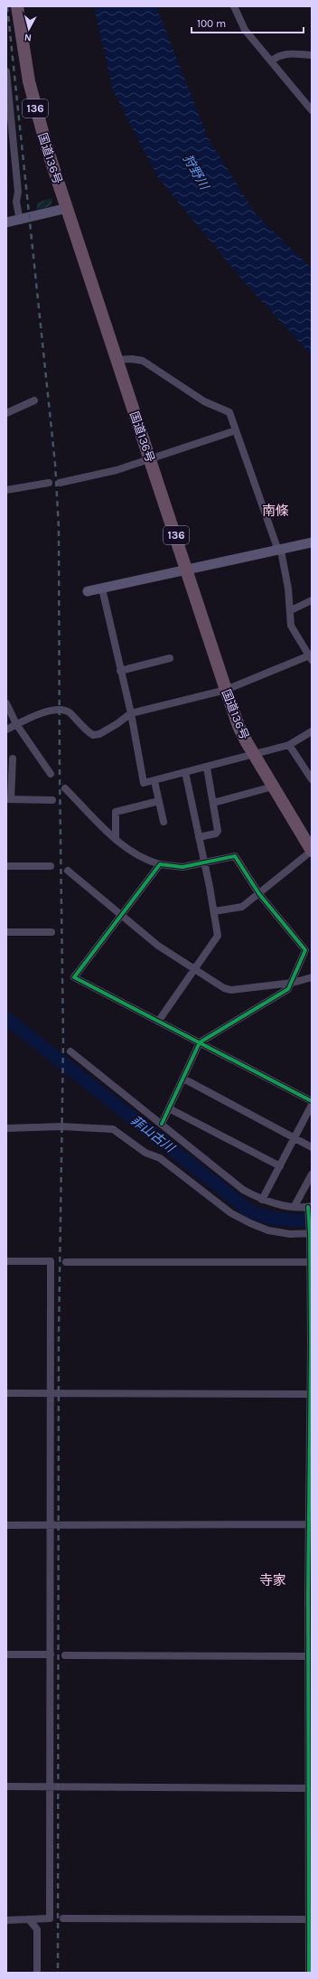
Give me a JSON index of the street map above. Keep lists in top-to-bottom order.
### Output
{
  "streets": {
    "highway": ["136", "国道136号"]
  },
  "districts": ["南條", "寺家"],
  "water": ["狩野川", "菲山古川"],
  "scale_bar": "100 m",
  "north": "bottom"
}
